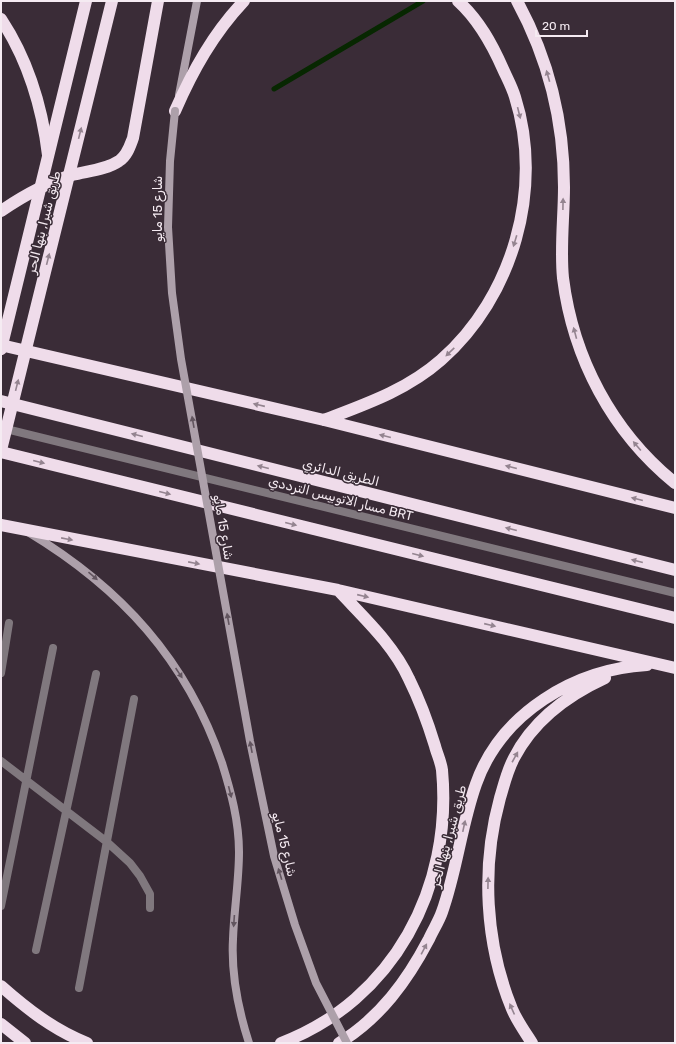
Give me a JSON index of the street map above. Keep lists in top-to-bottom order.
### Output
{
  "streets": {
    "highway": ["طريق شبرا, بنها الحر", "الطريق الدائري"],
    "main road": ["شارع 15 مايو"],
    "lane": ["مسار الاتوبيس الترددي BRT"]
  },
  "scale_bar": "20 m"
}
